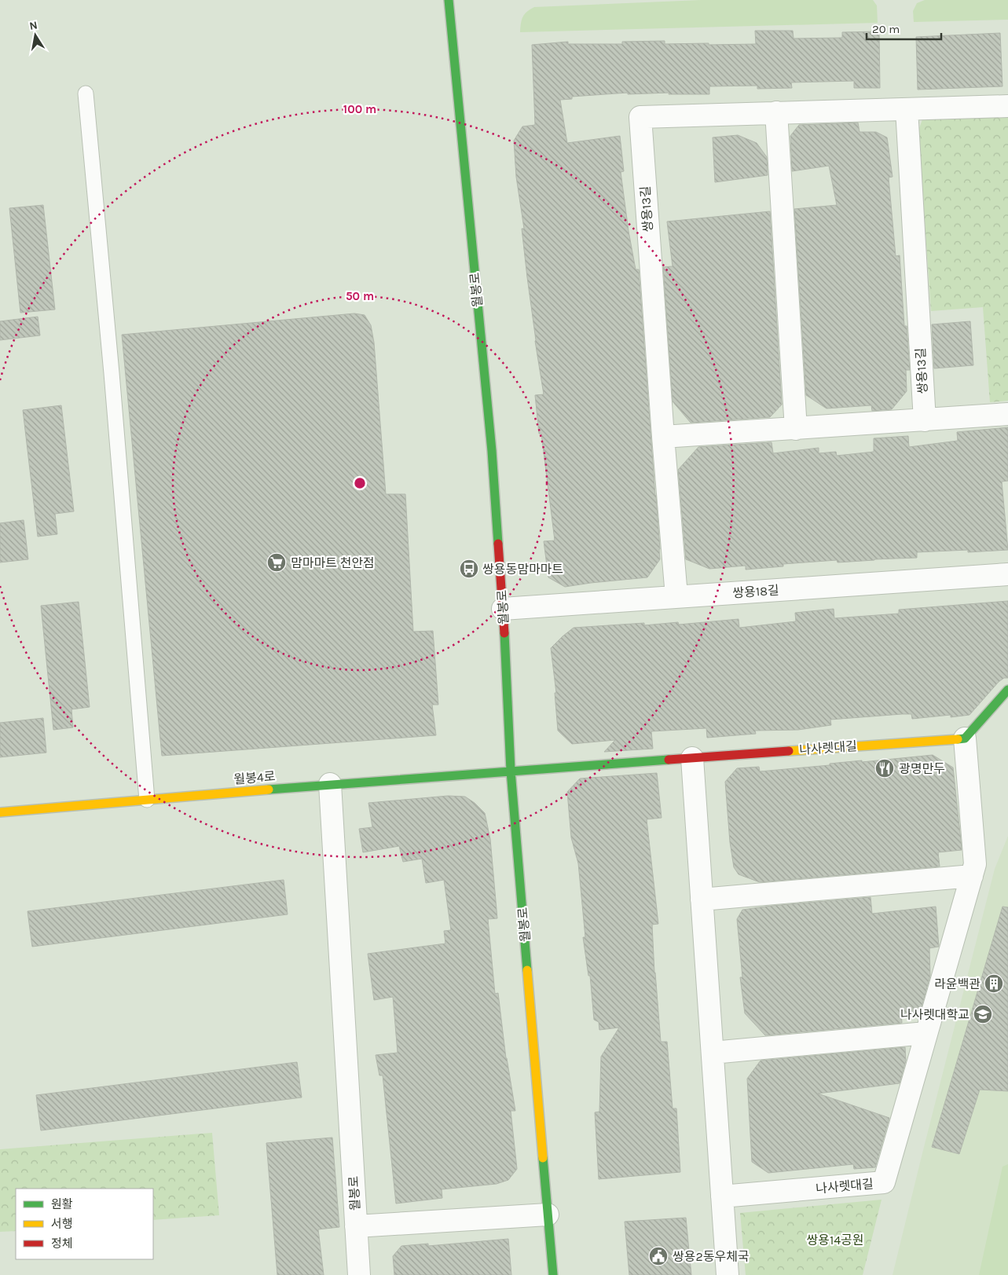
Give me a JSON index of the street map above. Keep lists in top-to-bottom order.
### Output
{
  "streets": {
    "street": [
      "쌍용13길",
      "월봉로",
      "쌍용18길",
      "나사렛대길",
      "월봉4로"
    ]
  },
  "crossings": [
    ["쌍용13길", "쌍용18길"],
    ["월봉로", "쌍용18길"],
    ["월봉로", "나사렛대길"],
    ["월봉로", "월봉4로"],
    ["나사렛대길", "월봉4로"]
  ],
  "parks": ["쌍용14공원"],
  "places": {
    "supermarket": ["맘마마트 천안점"],
    "bus stop": ["쌍용동맘마마트"],
    "restaurant": ["광명만두"],
    "building": ["라윤백관"],
    "school or university": ["나사렛대학교"],
    "public building": ["쌍용2동우체국"]
  },
  "legend": ["원활", "서행", "정체"],
  "scale_bar": "20 m",
  "north": "top",
  "rings": ["100 m", "50 m"]
}
